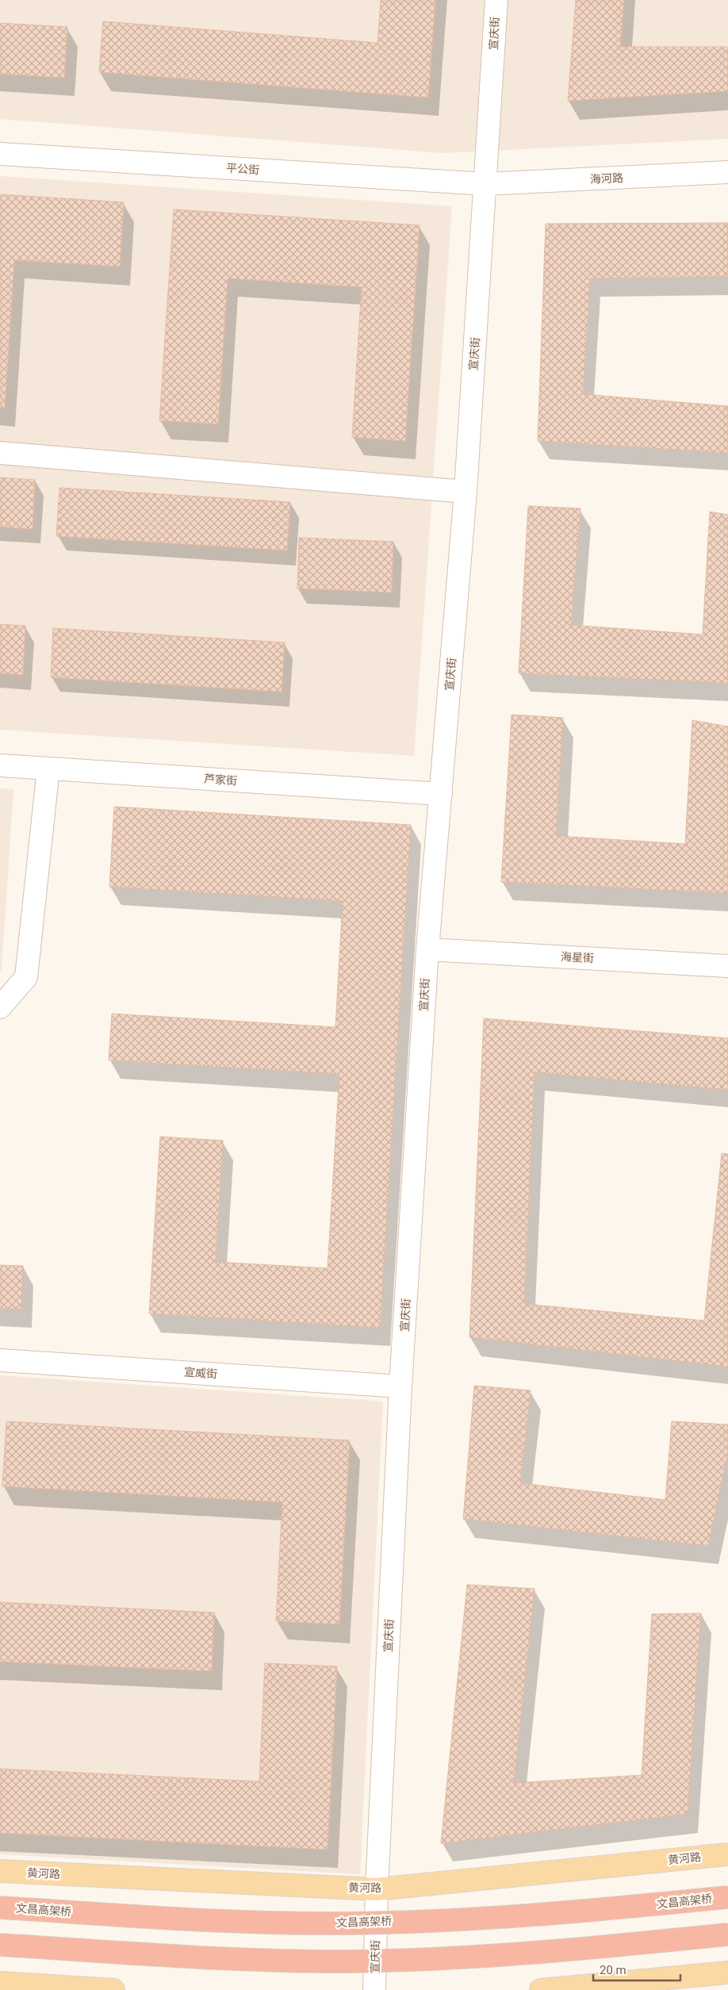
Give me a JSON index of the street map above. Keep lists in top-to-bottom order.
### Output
{
  "streets": {
    "highway": ["文昌高架桥"],
    "main road": ["黄河路"],
    "street": [
      "宣庆街",
      "平公街",
      "海河路",
      "芦家街",
      "海星街",
      "宣威街"
    ]
  },
  "crossings": [
    ["宣庆街", "平公街"],
    ["宣庆街", "海河路"],
    ["宣庆街", "芦家街"],
    ["宣庆街", "海星街"],
    ["宣庆街", "宣威街"],
    ["宣庆街", "黄河路"],
    ["平公街", "海河路"]
  ],
  "scale_bar": "20 m"
}
